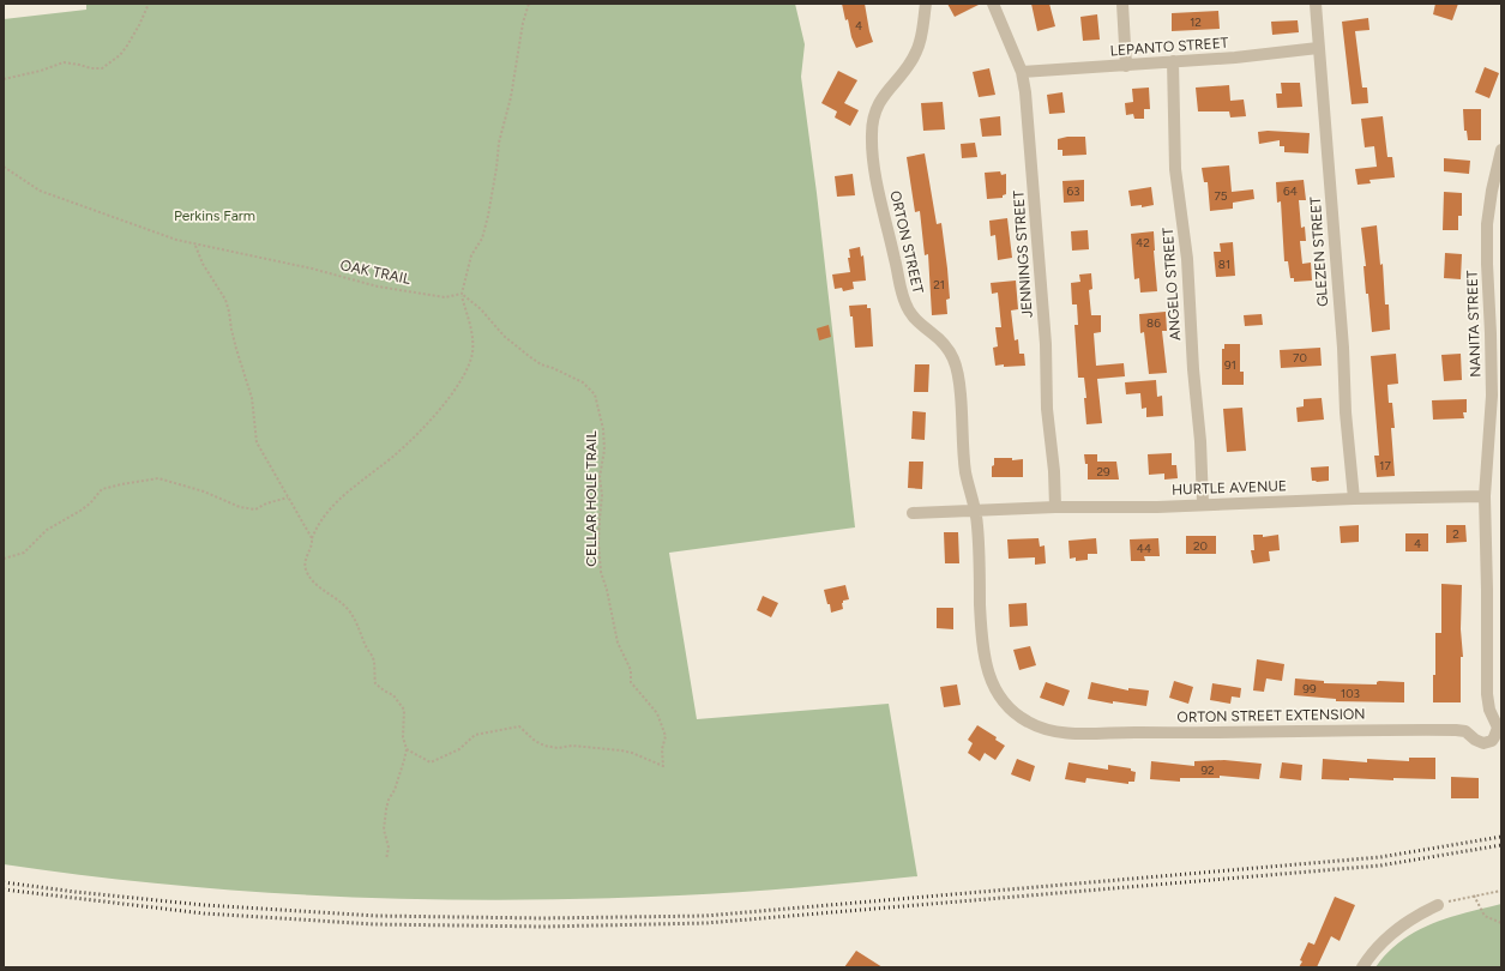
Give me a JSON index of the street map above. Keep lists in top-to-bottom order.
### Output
{
  "streets": {
    "street": [
      "LEPANTO STREET",
      "ORTON STREET",
      "GLEZEN STREET",
      "JENNINGS STREET",
      "ANGELO STREET",
      "NANITA STREET",
      "HURTLE AVENUE",
      "ORTON STREET EXTENSION"
    ],
    "path": ["OAK TRAIL", "CELLAR HOLE TRAIL"]
  },
  "crossings": [
    ["LEPANTO STREET", "GLEZEN STREET"],
    ["LEPANTO STREET", "JENNINGS STREET"],
    ["LEPANTO STREET", "ANGELO STREET"],
    ["ORTON STREET", "HURTLE AVENUE"],
    ["ORTON STREET", "ORTON STREET EXTENSION"],
    ["GLEZEN STREET", "HURTLE AVENUE"],
    ["JENNINGS STREET", "HURTLE AVENUE"],
    ["OAK TRAIL", "CELLAR HOLE TRAIL"],
    ["ANGELO STREET", "HURTLE AVENUE"],
    ["NANITA STREET", "HURTLE AVENUE"],
    ["NANITA STREET", "ORTON STREET EXTENSION"],
    ["HURTLE AVENUE", "ORTON STREET EXTENSION"]
  ],
  "parks": ["Perkins Farm"],
  "house_numbers": [
    "12",
    "4",
    "63",
    "64",
    "75",
    "42",
    "81",
    "21",
    "86",
    "70",
    "91",
    "17",
    "29",
    "2",
    "4",
    "20",
    "44",
    "99",
    "103",
    "92"
  ]
}
